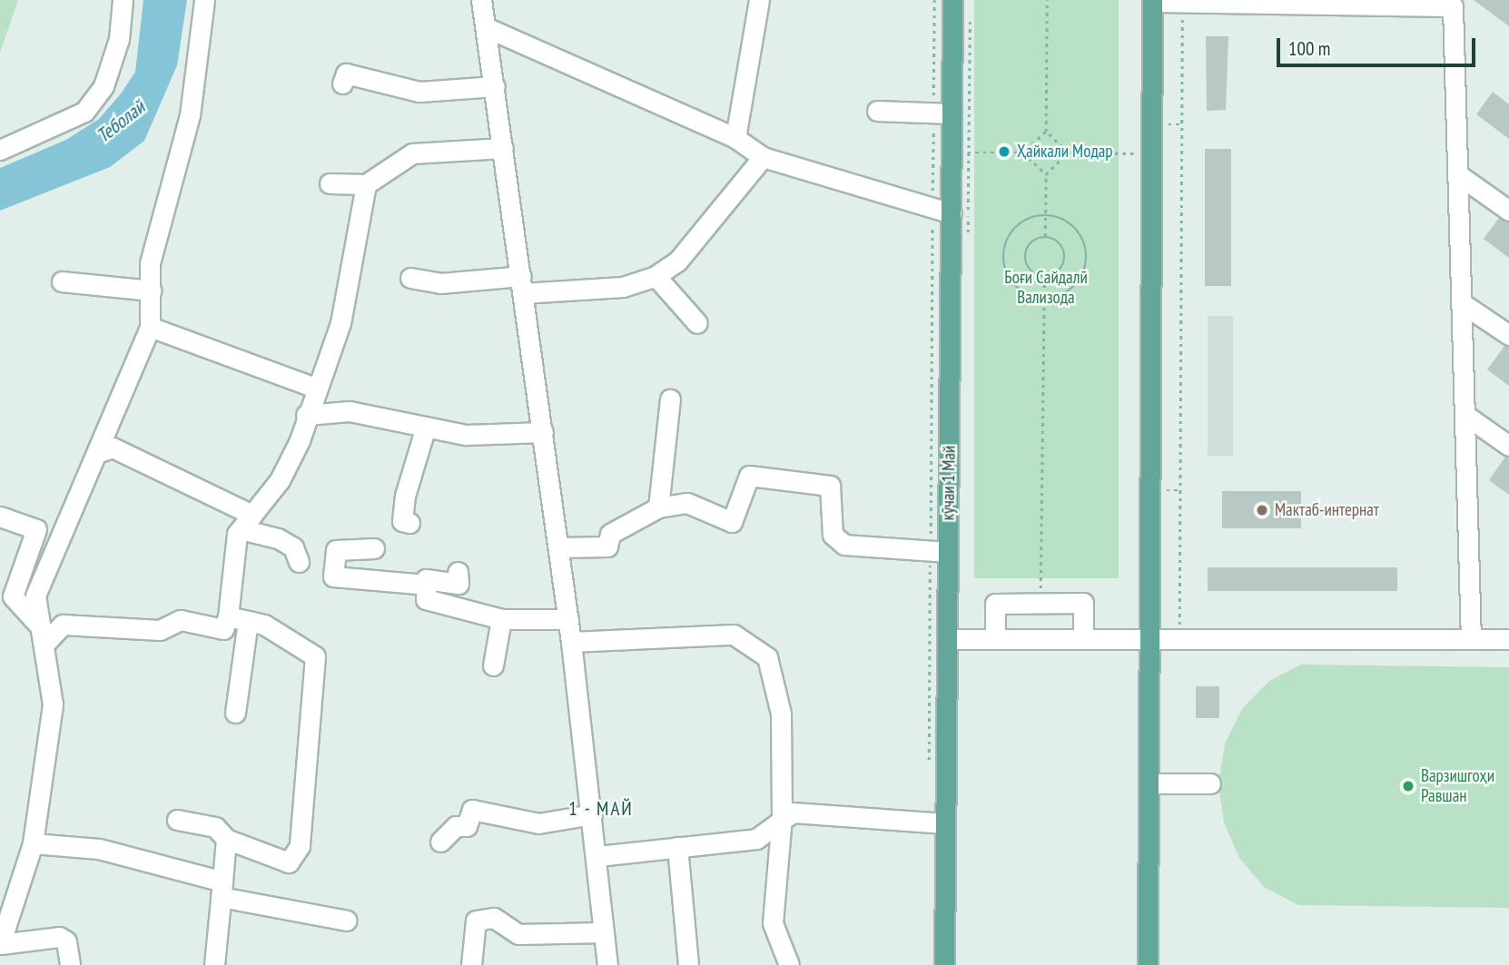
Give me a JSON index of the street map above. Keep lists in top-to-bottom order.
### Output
{
  "streets": {
    "main road": ["кӯчаи 1 Май"]
  },
  "districts": ["1 - МАЙ"],
  "water": ["Теболай"],
  "parks": ["Боғи Сайдалӣ Вализода"],
  "places": ["Ҳайкали Модар", "Мактаб-интернат", "Варзишгоҳи Равшан"],
  "scale_bar": "100 m"
}
